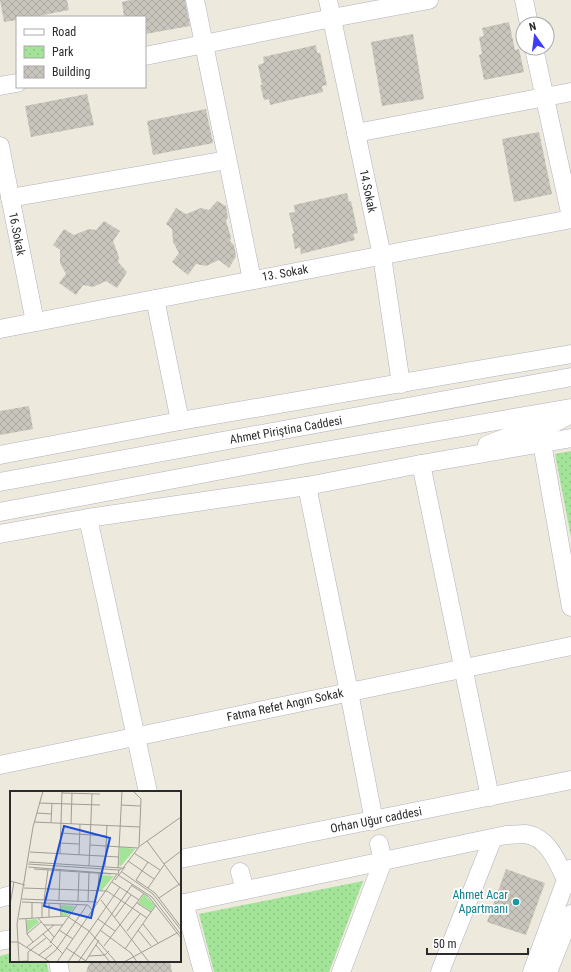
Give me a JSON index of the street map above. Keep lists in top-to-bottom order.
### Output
{
  "streets": {
    "street": [
      "14.Sokak",
      "16.Sokak",
      "13. Sokak",
      "Ahmet Piriştina Caddesi",
      "Fatma Refet Angın Sokak",
      "Orhan Uğur caddesi"
    ]
  },
  "crossings": [
    ["14.Sokak", "13. Sokak"],
    ["16.Sokak", "13. Sokak"]
  ],
  "places": ["Ahmet Acar Apartmanı"],
  "legend": ["Road", "Park", "Building"],
  "scale_bar": "50 m",
  "north": "top"
}
